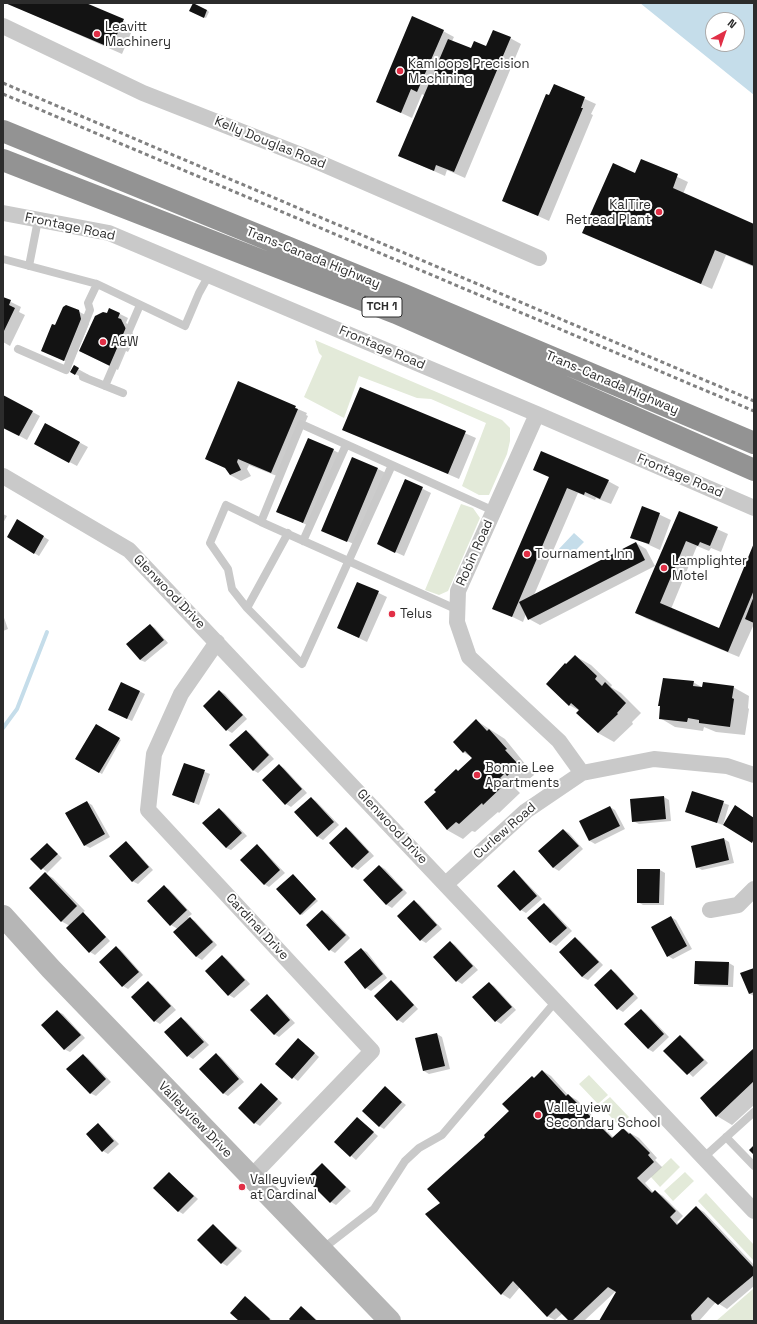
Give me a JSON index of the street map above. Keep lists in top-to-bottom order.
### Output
{
  "streets": {
    "highway": ["Trans-Canada Highway", "TCH 1"],
    "street": [
      "Kelly Douglas Road",
      "Frontage Road",
      "Robin Road",
      "Glenwood Drive",
      "Curlew Road",
      "Cardinal Drive",
      "Valleyview Drive"
    ]
  },
  "crossings": [
    ["Frontage Road", "Robin Road"],
    ["Robin Road", "Curlew Road"],
    ["Glenwood Drive", "Curlew Road"],
    ["Glenwood Drive", "Cardinal Drive"],
    ["Cardinal Drive", "Valleyview Drive"]
  ],
  "places": [
    "Leavitt Machinery",
    "Kamloops Precision Machining",
    "KalTire Retread Plant",
    "A&W",
    "Tournament Inn",
    "Lamplighter Motel",
    "Telus",
    "Bonnie Lee Apartments",
    "Valleyview Secondary School",
    "Valleyview at Cardinal"
  ],
  "north": "top right"
}
